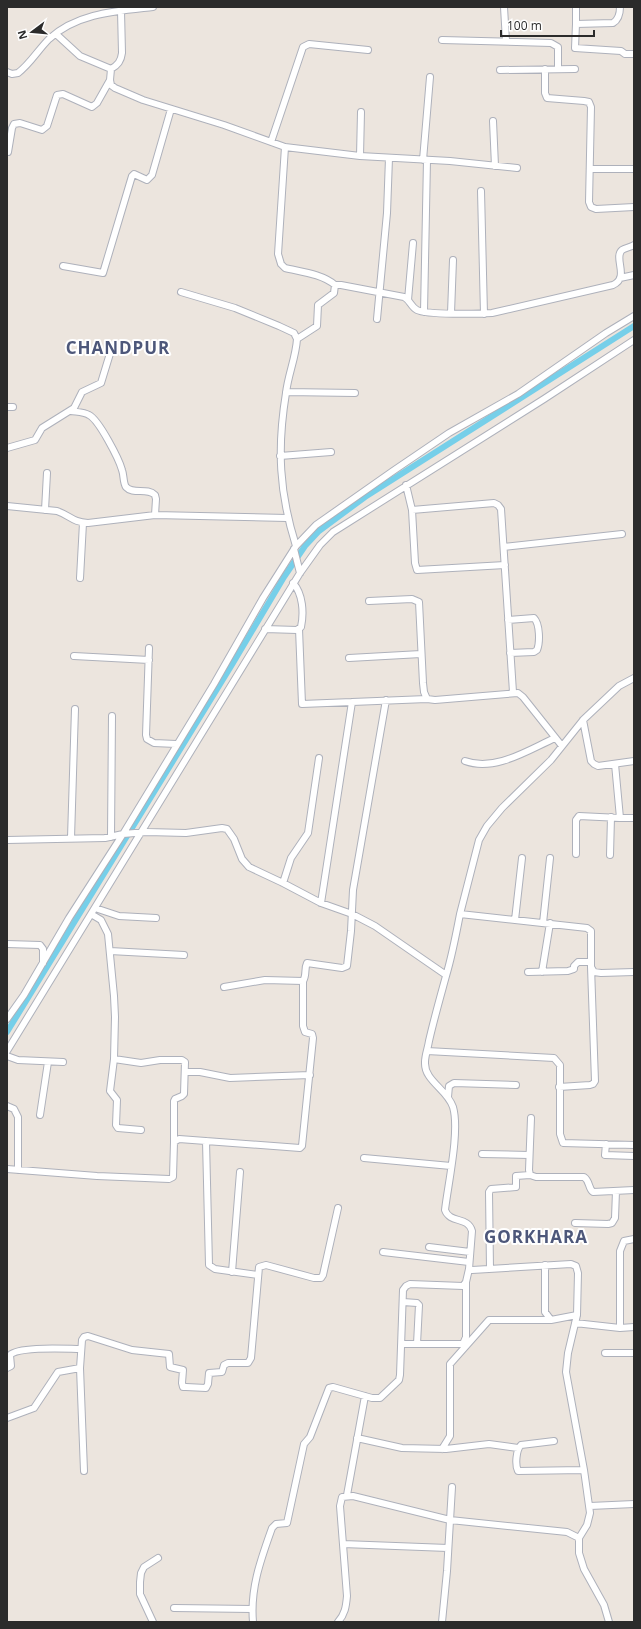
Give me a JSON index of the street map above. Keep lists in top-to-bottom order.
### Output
{
  "districts": ["CHANDPUR", "GORKHARA"],
  "scale_bar": "100 m",
  "north": "left"
}
